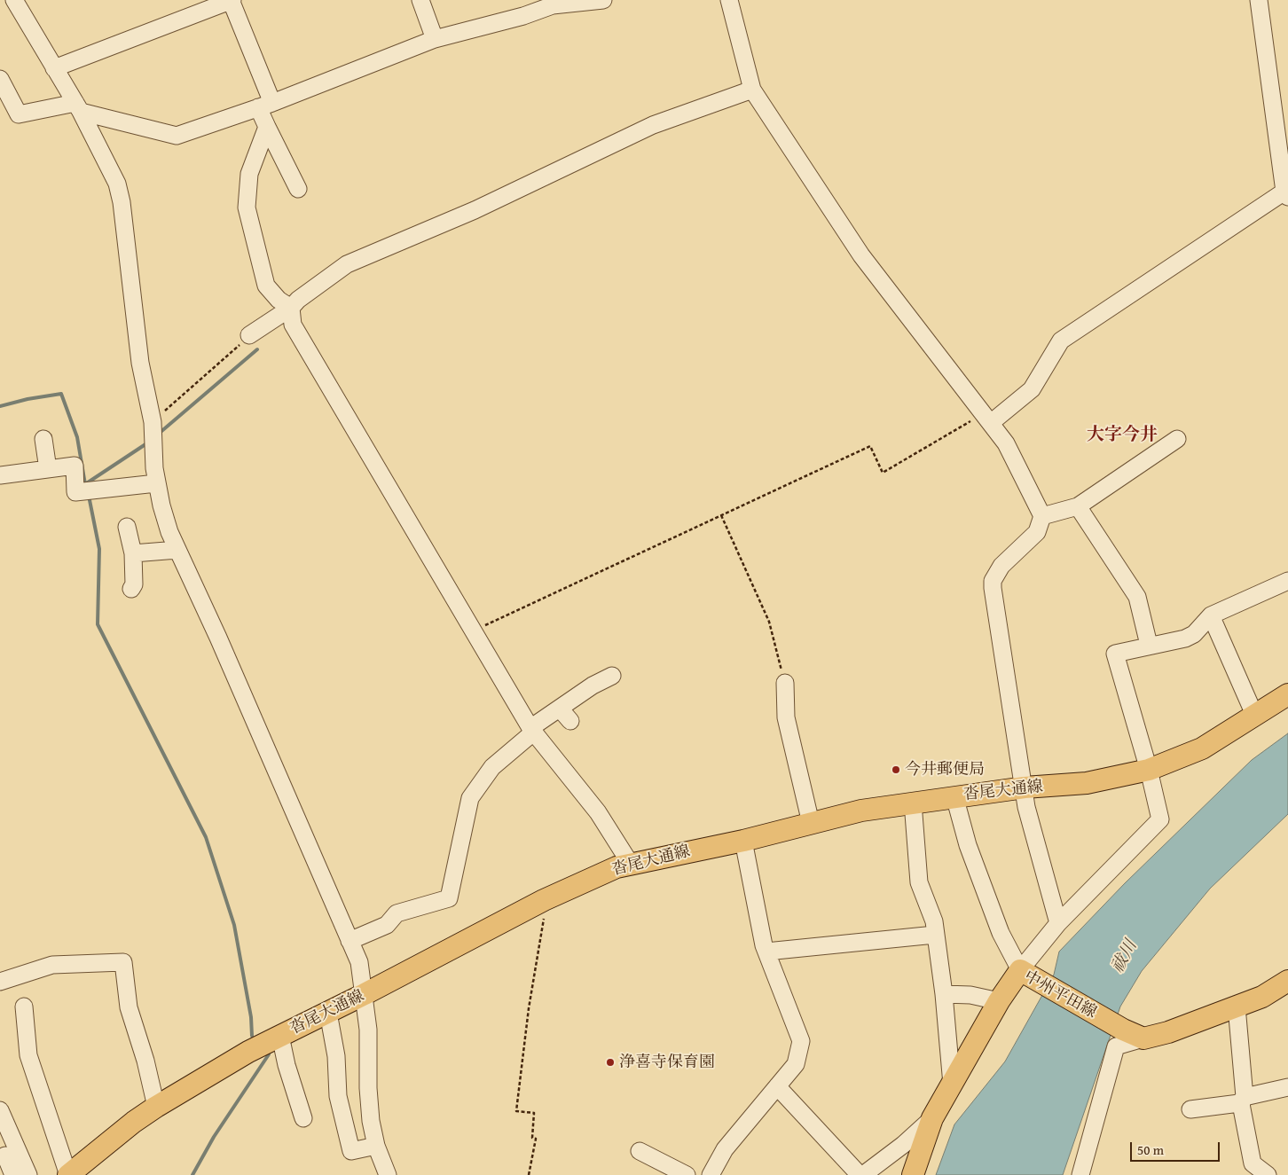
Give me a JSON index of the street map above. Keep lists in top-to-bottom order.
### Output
{
  "streets": {
    "main road": ["沓尾大通線", "中州平田線"]
  },
  "districts": ["大字今井"],
  "water": ["祓川"],
  "places": ["今井郵便局", "浄喜寺保育園"],
  "scale_bar": "50 m"
}
